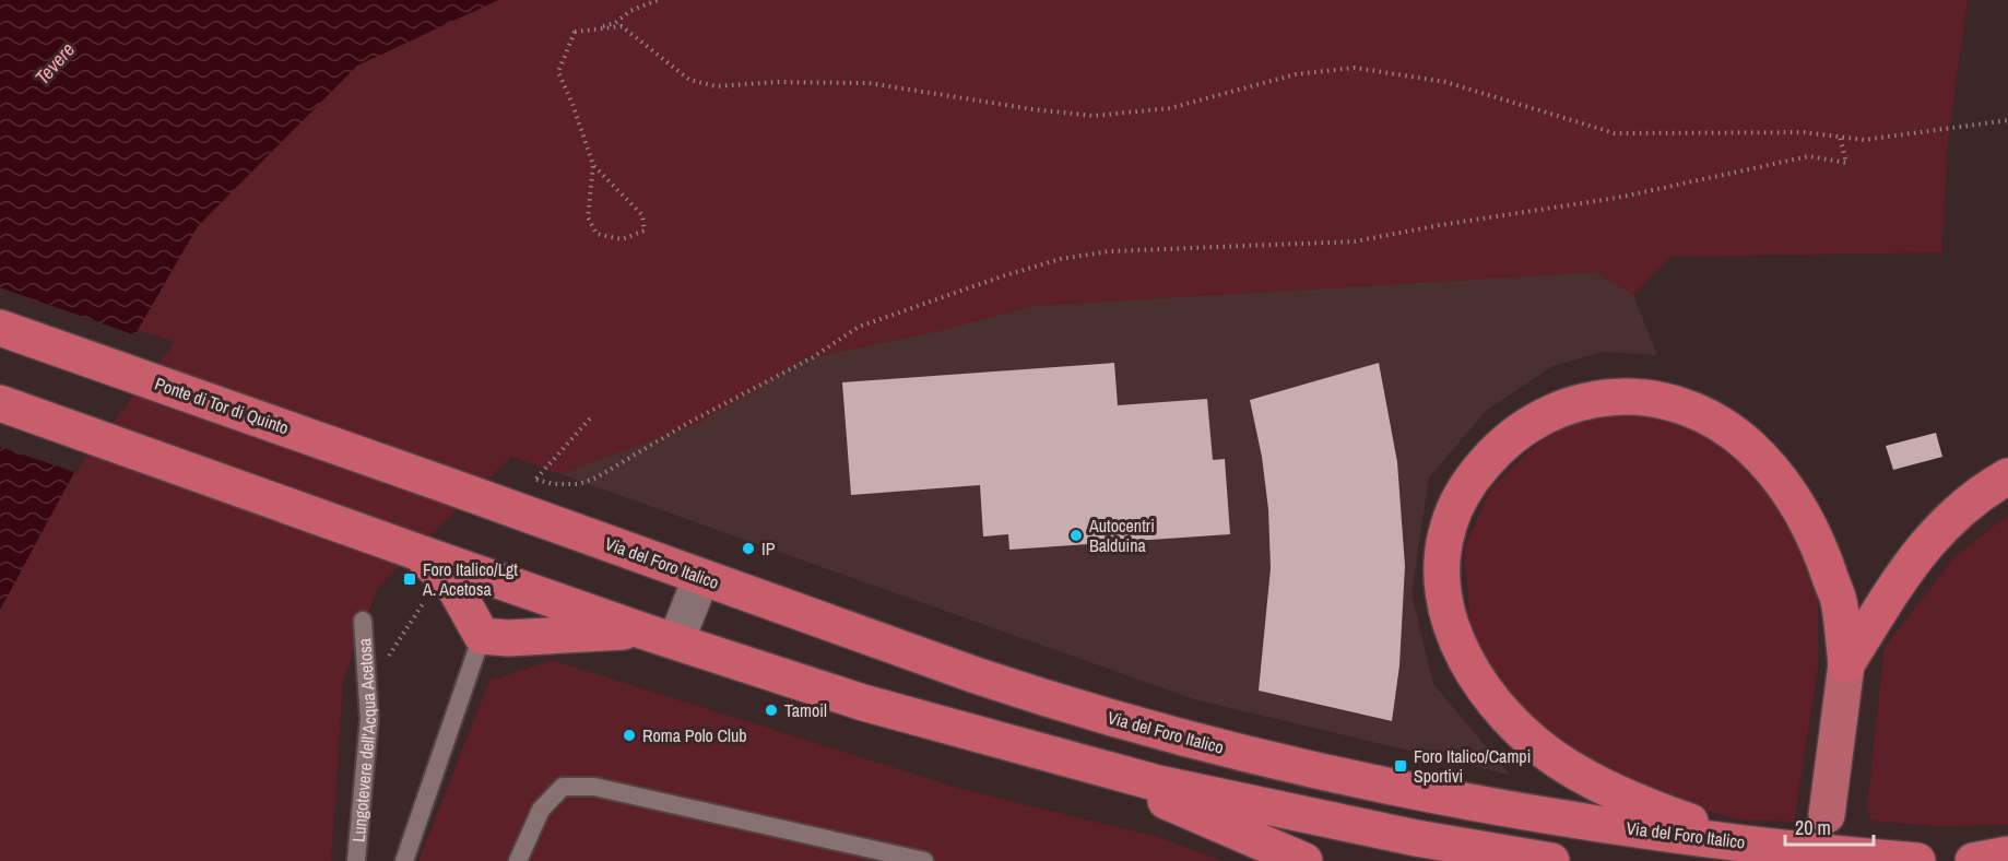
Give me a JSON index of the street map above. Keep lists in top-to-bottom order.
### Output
{
  "streets": {
    "highway": ["Ponte di Tor di Quinto", "Via del Foro Italico"],
    "lane": ["Lungotevere dell'Acqua Acetosa"]
  },
  "crossings": [
    ["Ponte di Tor di Quinto", "Via del Foro Italico"]
  ],
  "water": ["Tevere"],
  "places": {
    "other": [
      "Autocentri Balduina",
      "IP",
      "Tamoil",
      "Roma Polo Club"
    ],
    "transit": ["Foro Italico/Lgt A. Acetosa", "Foro Italico/Campi Sportivi"]
  },
  "scale_bar": "20 m"
}
